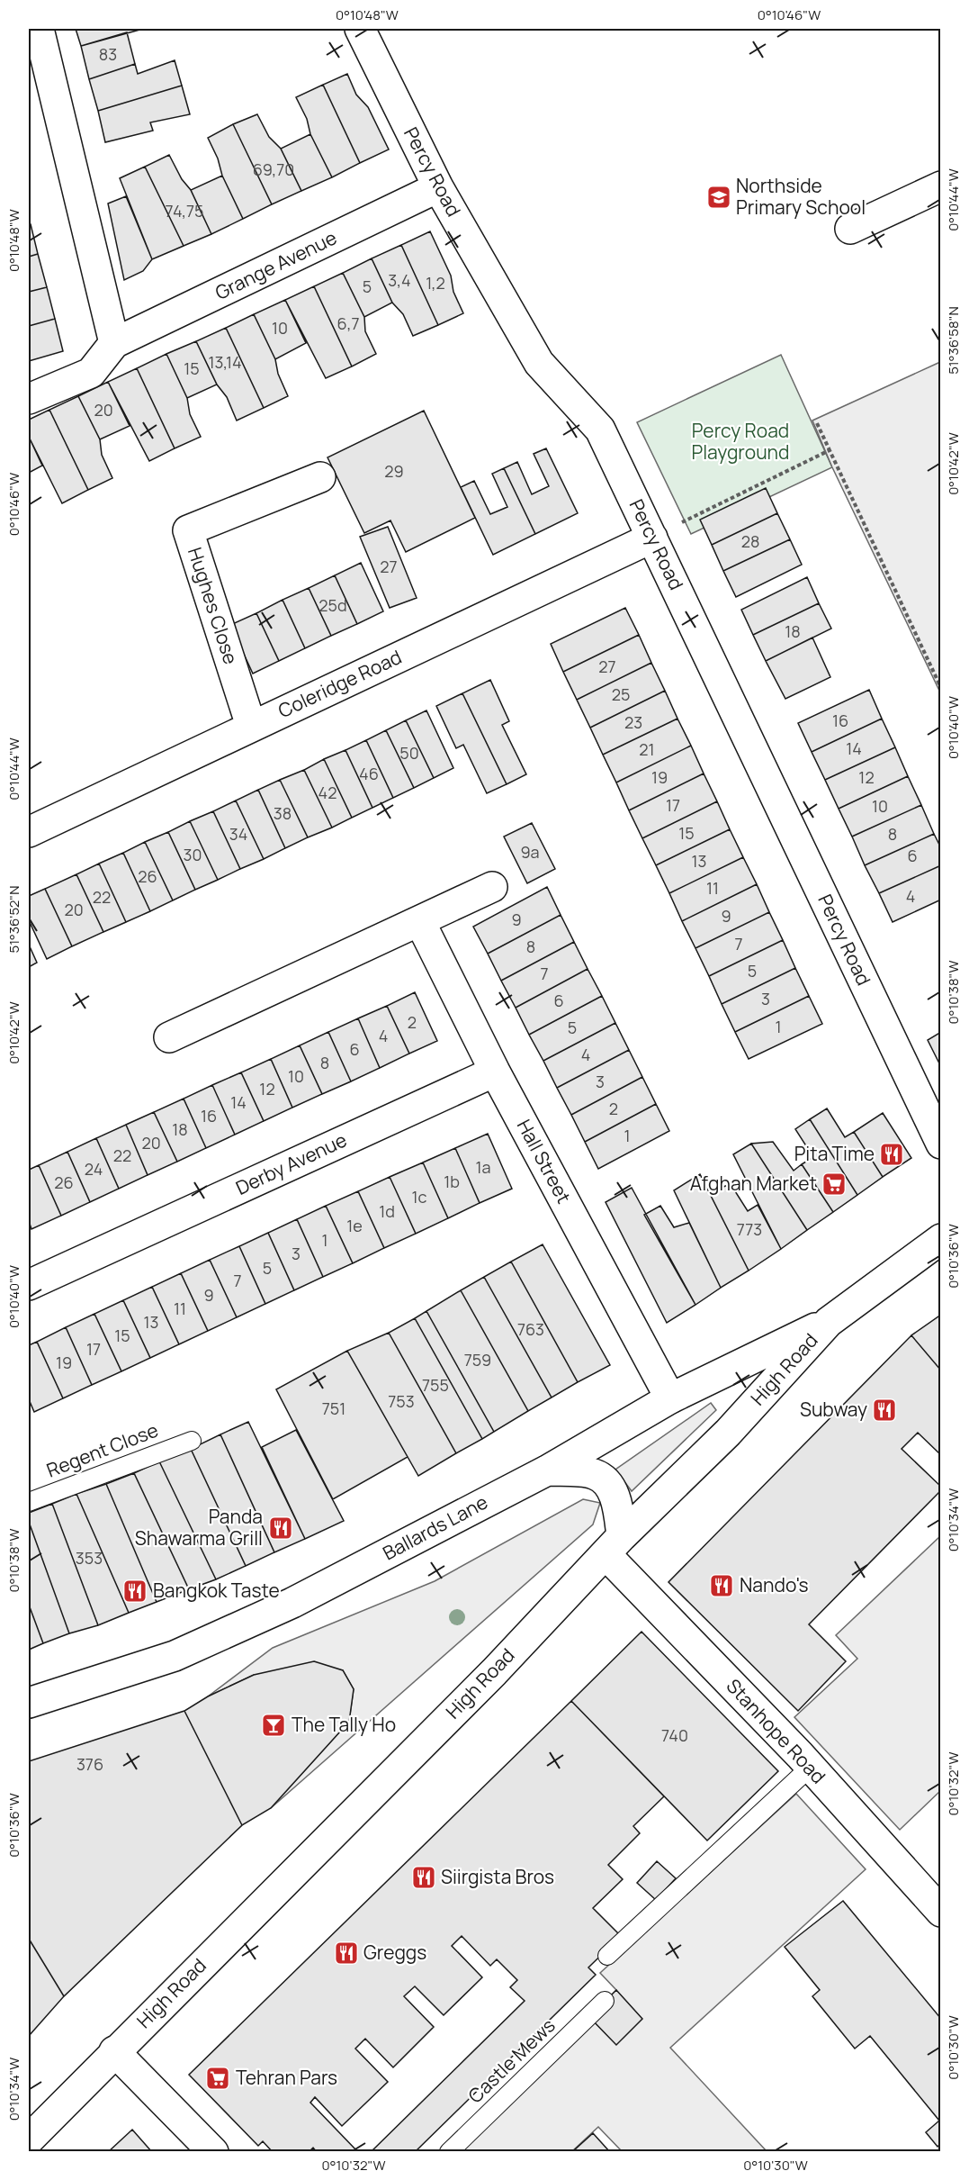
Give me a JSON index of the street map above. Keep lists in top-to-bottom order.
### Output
{
  "streets": {
    "street": [
      "Percy Road",
      "Grange Avenue",
      "Hughes Close",
      "Coleridge Road",
      "Hall Street",
      "Derby Avenue",
      "High Road",
      "Ballards Lane",
      "Stanhope Road"
    ],
    "lane": ["Regent Close", "Castle Mews"]
  },
  "crossings": [
    ["Percy Road", "Grange Avenue"],
    ["Percy Road", "Coleridge Road"],
    ["Hughes Close", "Coleridge Road"],
    ["Hall Street", "Derby Avenue"],
    ["Hall Street", "Ballards Lane"],
    ["High Road", "Ballards Lane"],
    ["High Road", "Stanhope Road"]
  ],
  "parks": ["Percy Road Playground"],
  "places": {
    "school or university": ["Northside Primary School"],
    "restaurant": [
      "Pita Time",
      "Subway",
      "Panda Shawarma Grill",
      "Nando's",
      "Bangkok Taste",
      "Siirgista Bros",
      "Greggs"
    ],
    "supermarket": ["Afghan Market", "Tehran Pars"],
    "bar": ["The Tally Ho"]
  },
  "house_numbers": [
    "83",
    "69,70",
    "74,75",
    "3,4",
    "1,2",
    "5",
    "6,7",
    "10",
    "13,14",
    "15",
    "20",
    "29",
    "28",
    "27",
    "25d",
    "18",
    "27",
    "25",
    "16",
    "23",
    "14",
    "21",
    "50",
    "46",
    "19",
    "12",
    "42",
    "17",
    "10",
    "38",
    "15",
    "34",
    "8",
    "9a",
    "30",
    "6",
    "13",
    "26",
    "11",
    "4",
    "22",
    "20",
    "9",
    "9",
    "7",
    "8",
    "5",
    "7",
    "3",
    "6",
    "2",
    "1",
    "5",
    "4",
    "6",
    "4",
    "8",
    "10",
    "3",
    "12",
    "14",
    "2",
    "16",
    "18",
    "1",
    "20",
    "22",
    "1a",
    "24",
    "1b",
    "26",
    "1c",
    "1d",
    "1e",
    "773",
    "1",
    "3",
    "5",
    "7",
    "9",
    "11",
    "13",
    "763",
    "15",
    "17",
    "759",
    "19",
    "755",
    "753",
    "751",
    "353",
    "740",
    "376"
  ],
  "coordinates": [
    "0°10'48\"W",
    "0°10'46\"W",
    "0°10'44\"W",
    "51°36'58\"N",
    "0°10'42\"W",
    "0°10'40\"W",
    "51°36'52\"N",
    "0°10'38\"W",
    "0°10'36\"W",
    "0°10'34\"W",
    "0°10'32\"W",
    "0°10'30\"W"
  ]
}
